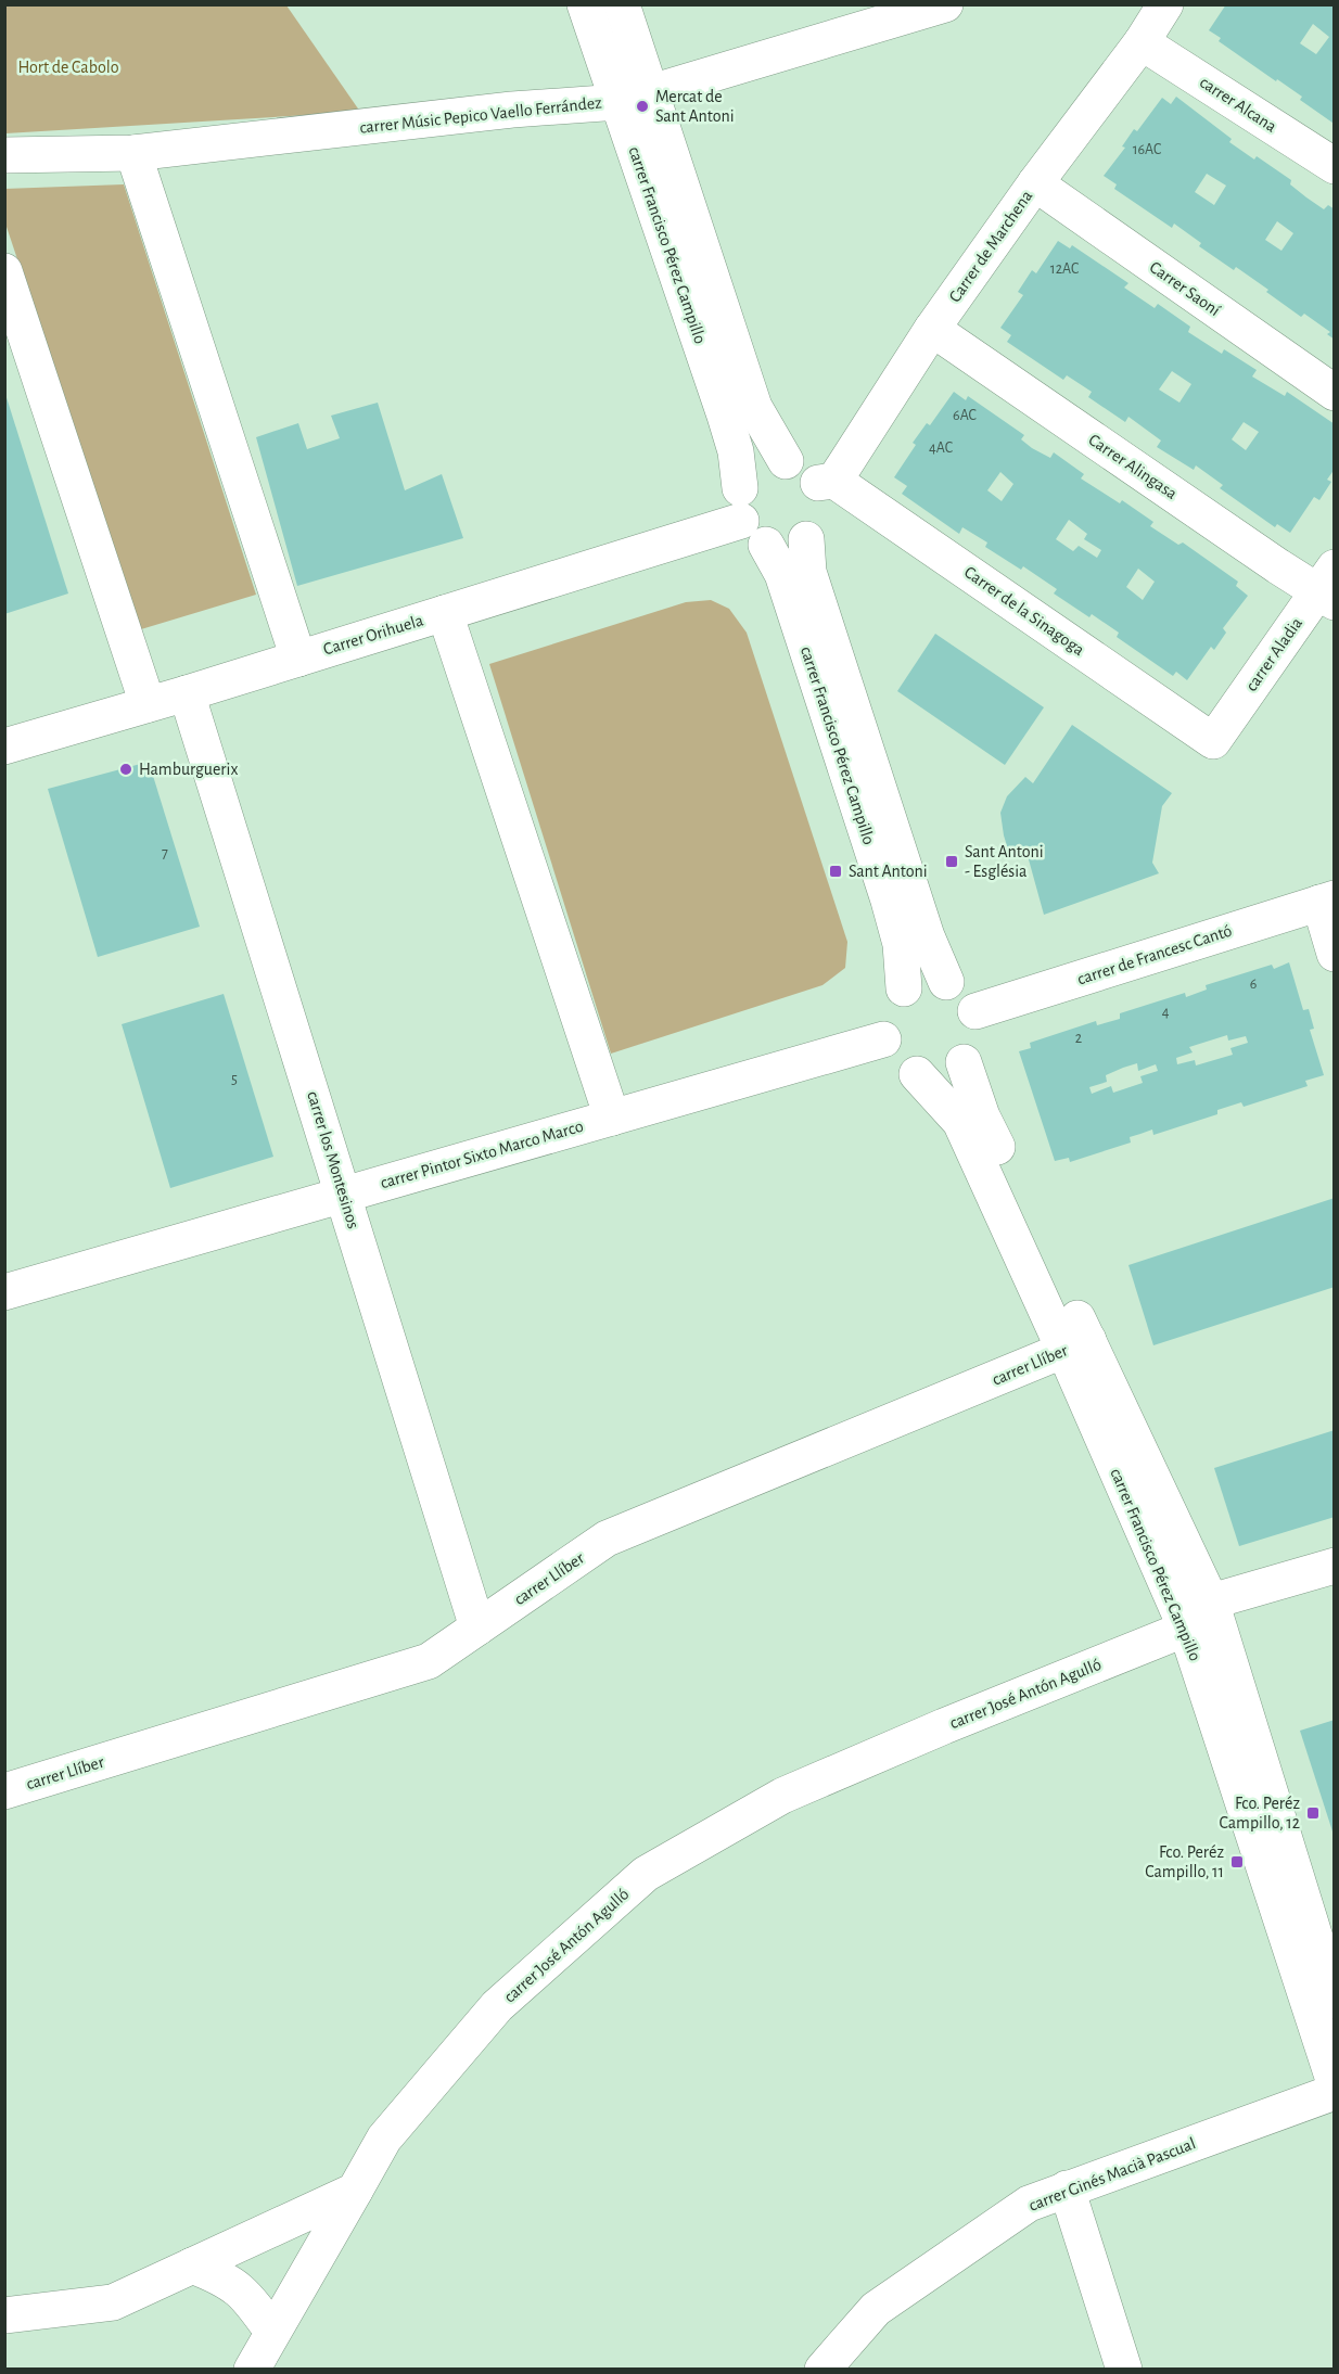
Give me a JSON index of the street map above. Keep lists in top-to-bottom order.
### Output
{
  "streets": {
    "street": [
      "carrer Alcana",
      "carrer Músic Pepico Vaello Ferrández",
      "carrer Francisco Pérez Campillo",
      "Carrer de Marchena",
      "Carrer Saoní",
      "Carrer Alingasa",
      "Carrer de la Sinagoga",
      "Carrer Orihuela",
      "carrer Aladia",
      "carrer de Francesc Cantó",
      "carrer Pintor Sixto Marco Marco",
      "carrer los Montesinos",
      "carrer Llíber",
      "carrer José Antón Agulló",
      "carrer Ginés Macià Pascual"
    ]
  },
  "crossings": [
    ["carrer Alcana", "Carrer de Marchena"],
    ["carrer Músic Pepico Vaello Ferrández", "carrer Francisco Pérez Campillo"],
    ["carrer Francisco Pérez Campillo", "Carrer de Marchena"],
    ["carrer Francisco Pérez Campillo", "Carrer de la Sinagoga"],
    ["carrer Francisco Pérez Campillo", "Carrer Orihuela"],
    ["carrer Francisco Pérez Campillo", "carrer de Francesc Cantó"],
    ["carrer Francisco Pérez Campillo", "carrer Pintor Sixto Marco Marco"],
    ["carrer Francisco Pérez Campillo", "carrer Llíber"],
    ["carrer Francisco Pérez Campillo", "carrer José Antón Agulló"],
    ["Carrer de Marchena", "Carrer Saoní"],
    ["Carrer de Marchena", "Carrer Alingasa"],
    ["Carrer de Marchena", "Carrer de la Sinagoga"],
    ["Carrer de Marchena", "Carrer Orihuela"],
    ["Carrer Alingasa", "carrer Aladia"],
    ["Carrer de la Sinagoga", "Carrer Orihuela"],
    ["Carrer de la Sinagoga", "carrer Aladia"],
    ["Carrer Orihuela", "carrer los Montesinos"],
    ["carrer de Francesc Cantó", "carrer Pintor Sixto Marco Marco"],
    ["carrer Pintor Sixto Marco Marco", "carrer los Montesinos"],
    ["carrer los Montesinos", "carrer Llíber"]
  ],
  "parks": ["Hort de Cabolo"],
  "places": {
    "other": ["Mercat de Sant Antoni", "Hamburguerix"],
    "transit": [
      "Sant Antoni - Església",
      "Sant Antoni",
      "Fco. Peréz Campillo, 12",
      "Fco. Peréz Campillo, 11"
    ]
  },
  "house_numbers": [
    "16AC",
    "12AC",
    "6AC",
    "4AC",
    "7",
    "6",
    "4",
    "2",
    "5"
  ]
}
